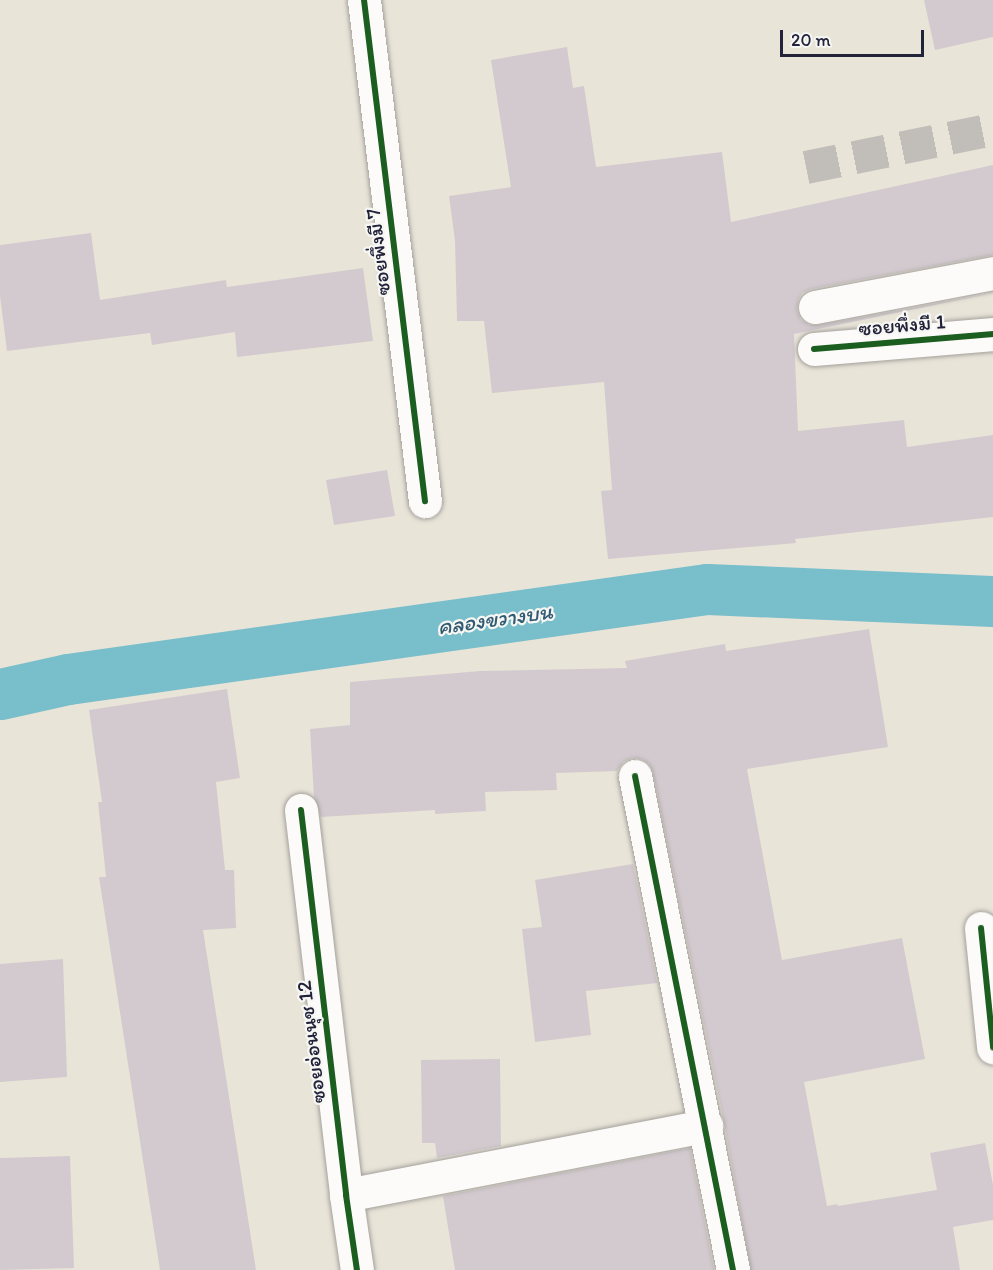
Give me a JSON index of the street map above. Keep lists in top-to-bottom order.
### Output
{
  "streets": {
    "street": ["ซอยพึ่งมี 7", "ซอยพึ่งมี 1", "ซอยอ่อนนุช 12"]
  },
  "water": ["คลองขวางบน"],
  "scale_bar": "20 m"
}
